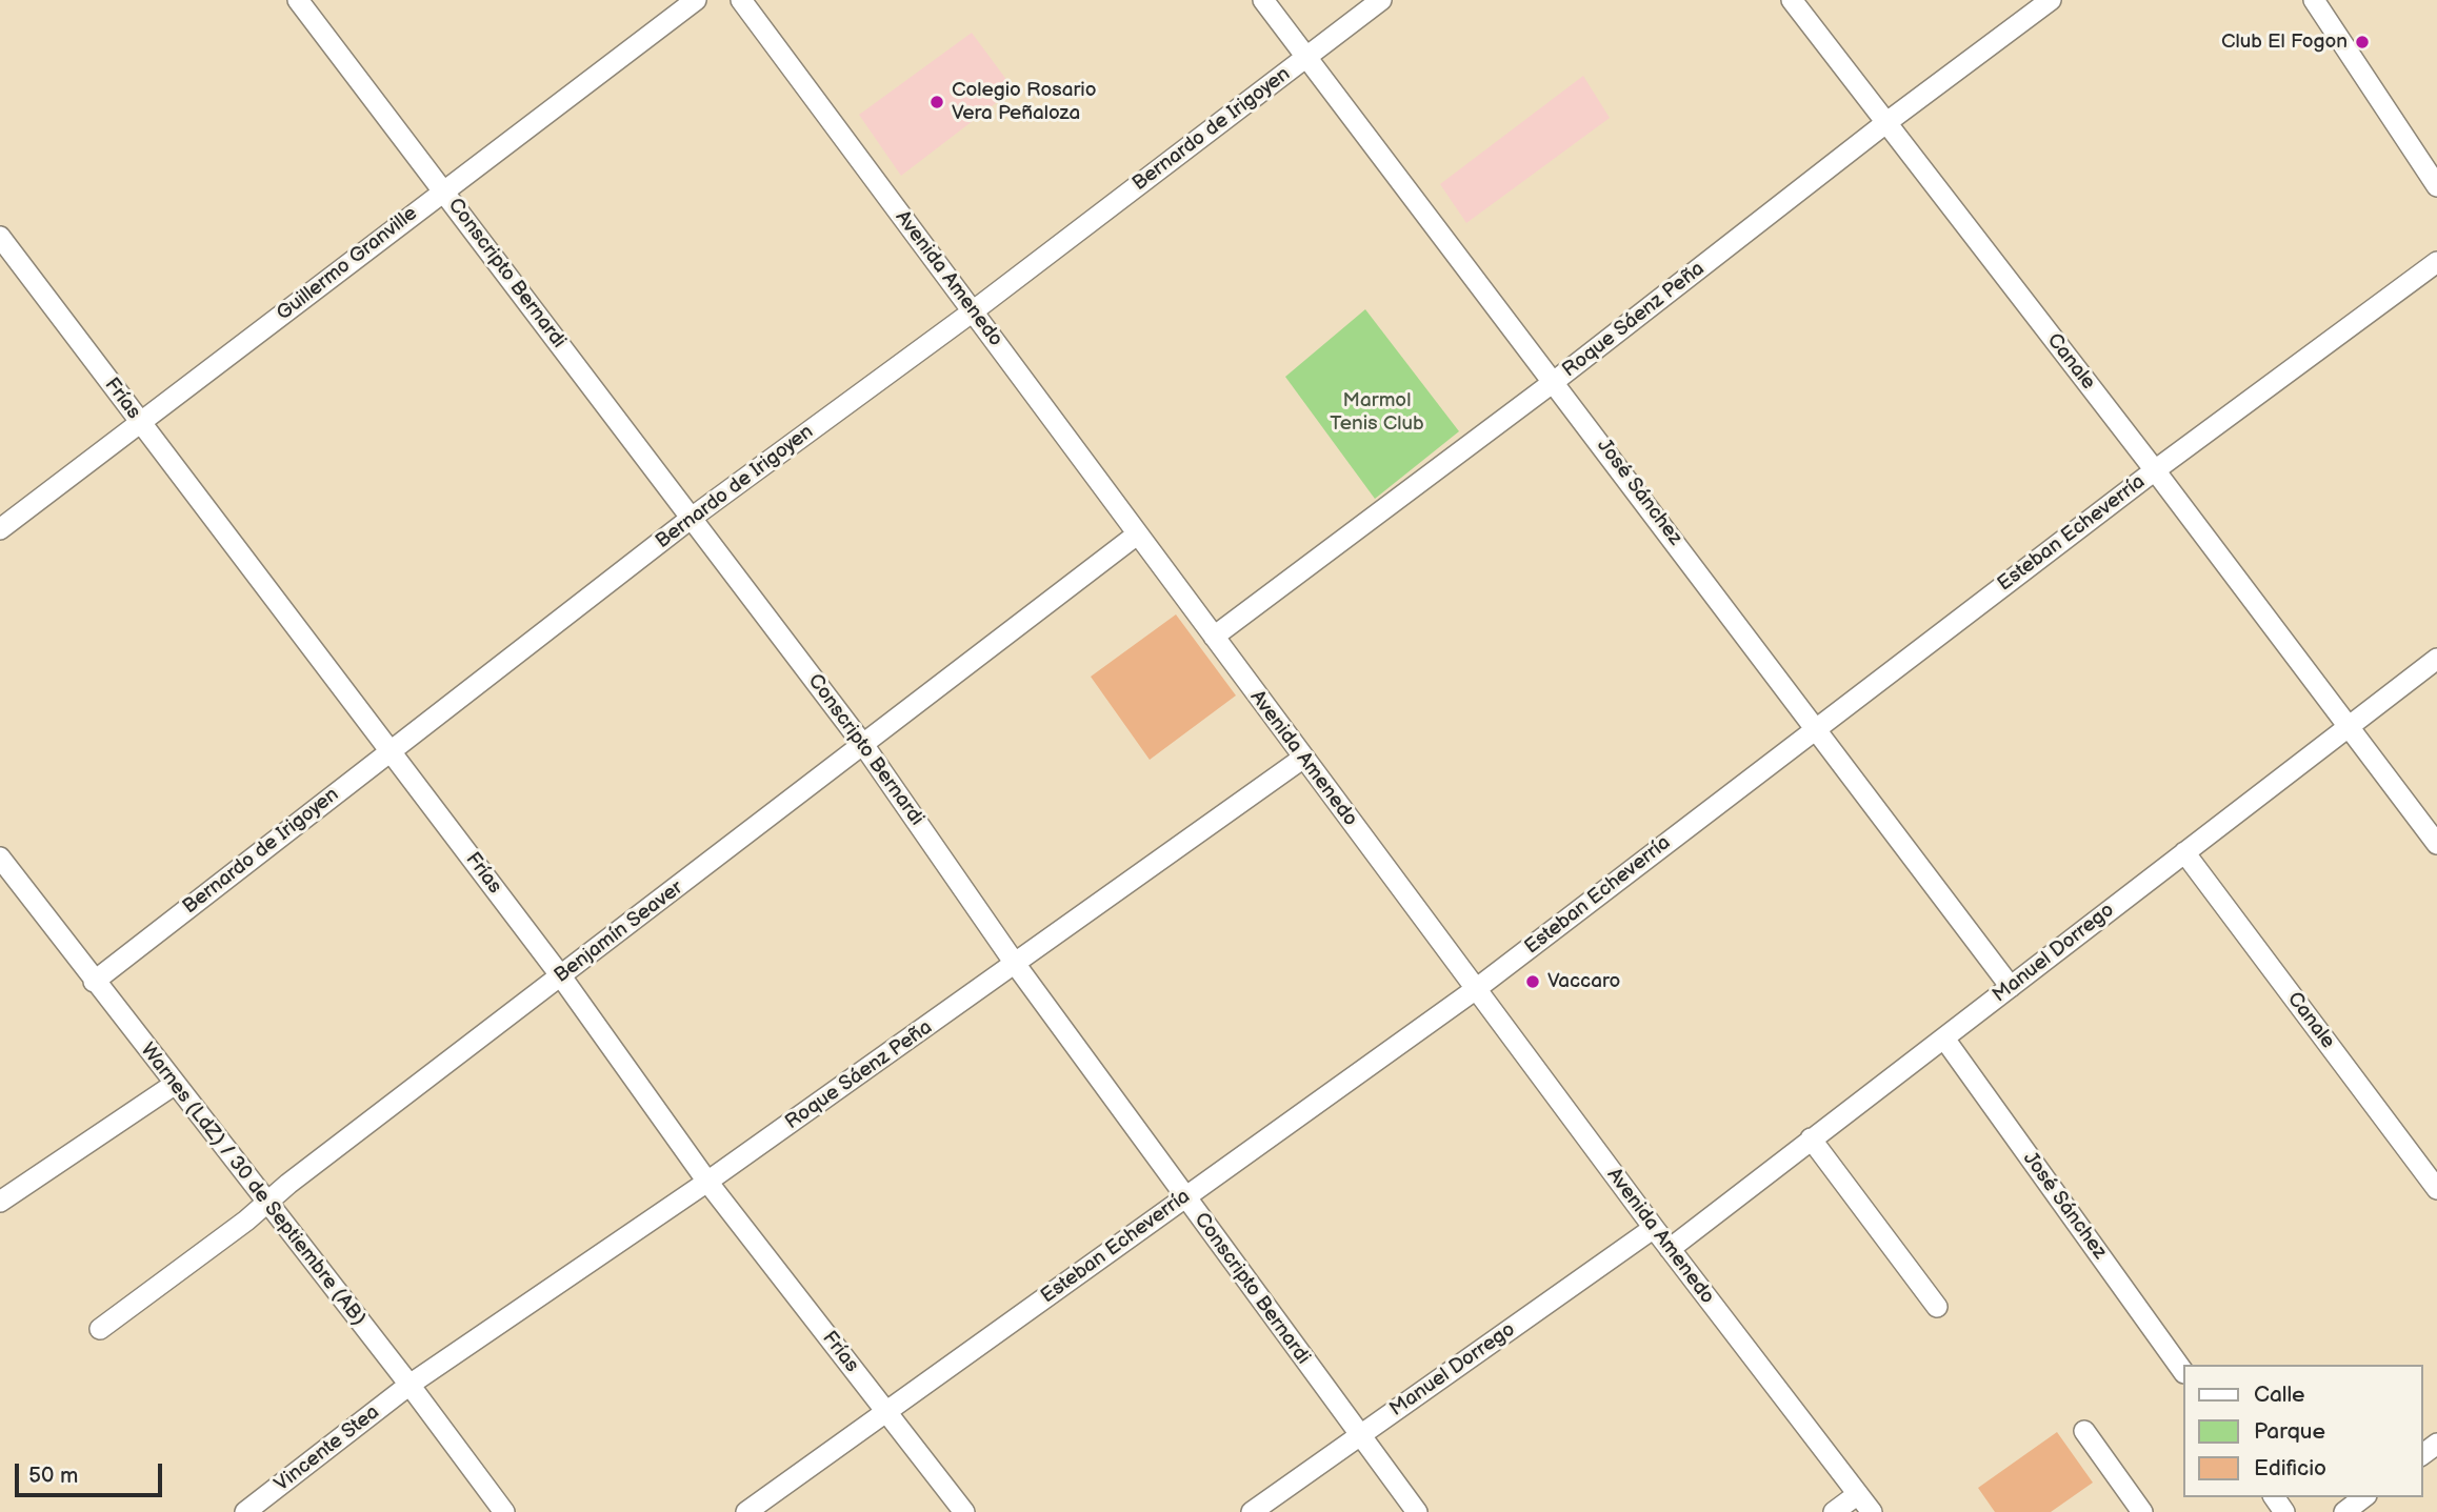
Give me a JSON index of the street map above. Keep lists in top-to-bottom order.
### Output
{
  "streets": {
    "street": [
      "Bernardo de Irigoyen",
      "Guillermo Granville",
      "Conscripto Bernardi",
      "Avenida Amenedo",
      "Roque Sáenz Peña",
      "Canale",
      "Frías",
      "José Sánchez",
      "Esteban Echeverría",
      "Benjamín Seaver",
      "Manuel Dorrego",
      "Warnes (LdZ) / 30 de Septiembre (AB)",
      "Vincente Stea"
    ]
  },
  "crossings": [
    ["Bernardo de Irigoyen", "Conscripto Bernardi"],
    ["Bernardo de Irigoyen", "Avenida Amenedo"],
    ["Bernardo de Irigoyen", "Frías"],
    ["Bernardo de Irigoyen", "José Sánchez"],
    ["Bernardo de Irigoyen", "Warnes (LdZ) / 30 de Septiembre (AB)"],
    ["Guillermo Granville", "Conscripto Bernardi"],
    ["Guillermo Granville", "Frías"],
    ["Conscripto Bernardi", "Roque Sáenz Peña"],
    ["Conscripto Bernardi", "Esteban Echeverría"],
    ["Conscripto Bernardi", "Benjamín Seaver"],
    ["Conscripto Bernardi", "Manuel Dorrego"],
    ["Avenida Amenedo", "Roque Sáenz Peña"],
    ["Avenida Amenedo", "Esteban Echeverría"],
    ["Avenida Amenedo", "Benjamín Seaver"],
    ["Avenida Amenedo", "Manuel Dorrego"],
    ["Roque Sáenz Peña", "Canale"],
    ["Roque Sáenz Peña", "Frías"],
    ["Roque Sáenz Peña", "José Sánchez"],
    ["Roque Sáenz Peña", "Warnes (LdZ) / 30 de Septiembre (AB)"],
    ["Roque Sáenz Peña", "Vincente Stea"],
    ["Canale", "Esteban Echeverría"],
    ["Canale", "Manuel Dorrego"],
    ["Frías", "Esteban Echeverría"],
    ["Frías", "Benjamín Seaver"],
    ["José Sánchez", "Esteban Echeverría"],
    ["José Sánchez", "Manuel Dorrego"],
    ["Benjamín Seaver", "Warnes (LdZ) / 30 de Septiembre (AB)"],
    ["Warnes (LdZ) / 30 de Septiembre (AB)", "Vincente Stea"]
  ],
  "parks": ["Marmol Tenis Club"],
  "places": ["Club El Fogon", "Colegio Rosario Vera Peñaloza", "Vaccaro"],
  "legend": ["Calle", "Parque", "Edificio"],
  "scale_bar": "50 m"
}
